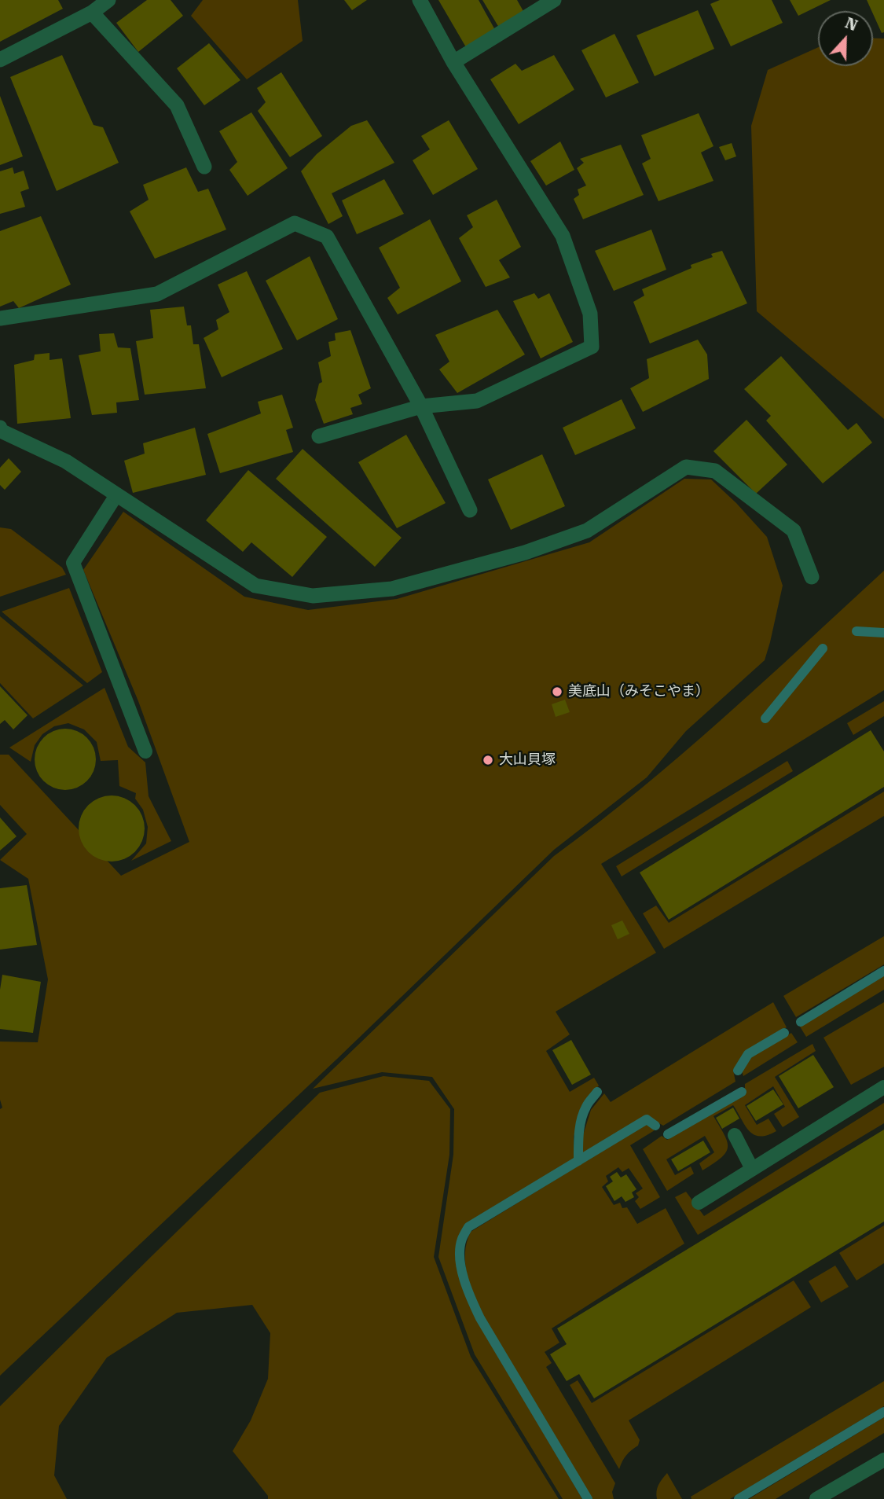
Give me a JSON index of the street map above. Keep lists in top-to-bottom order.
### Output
{
  "places": ["美底山（みそこやま）", "大山貝塚"],
  "north": "top"
}
